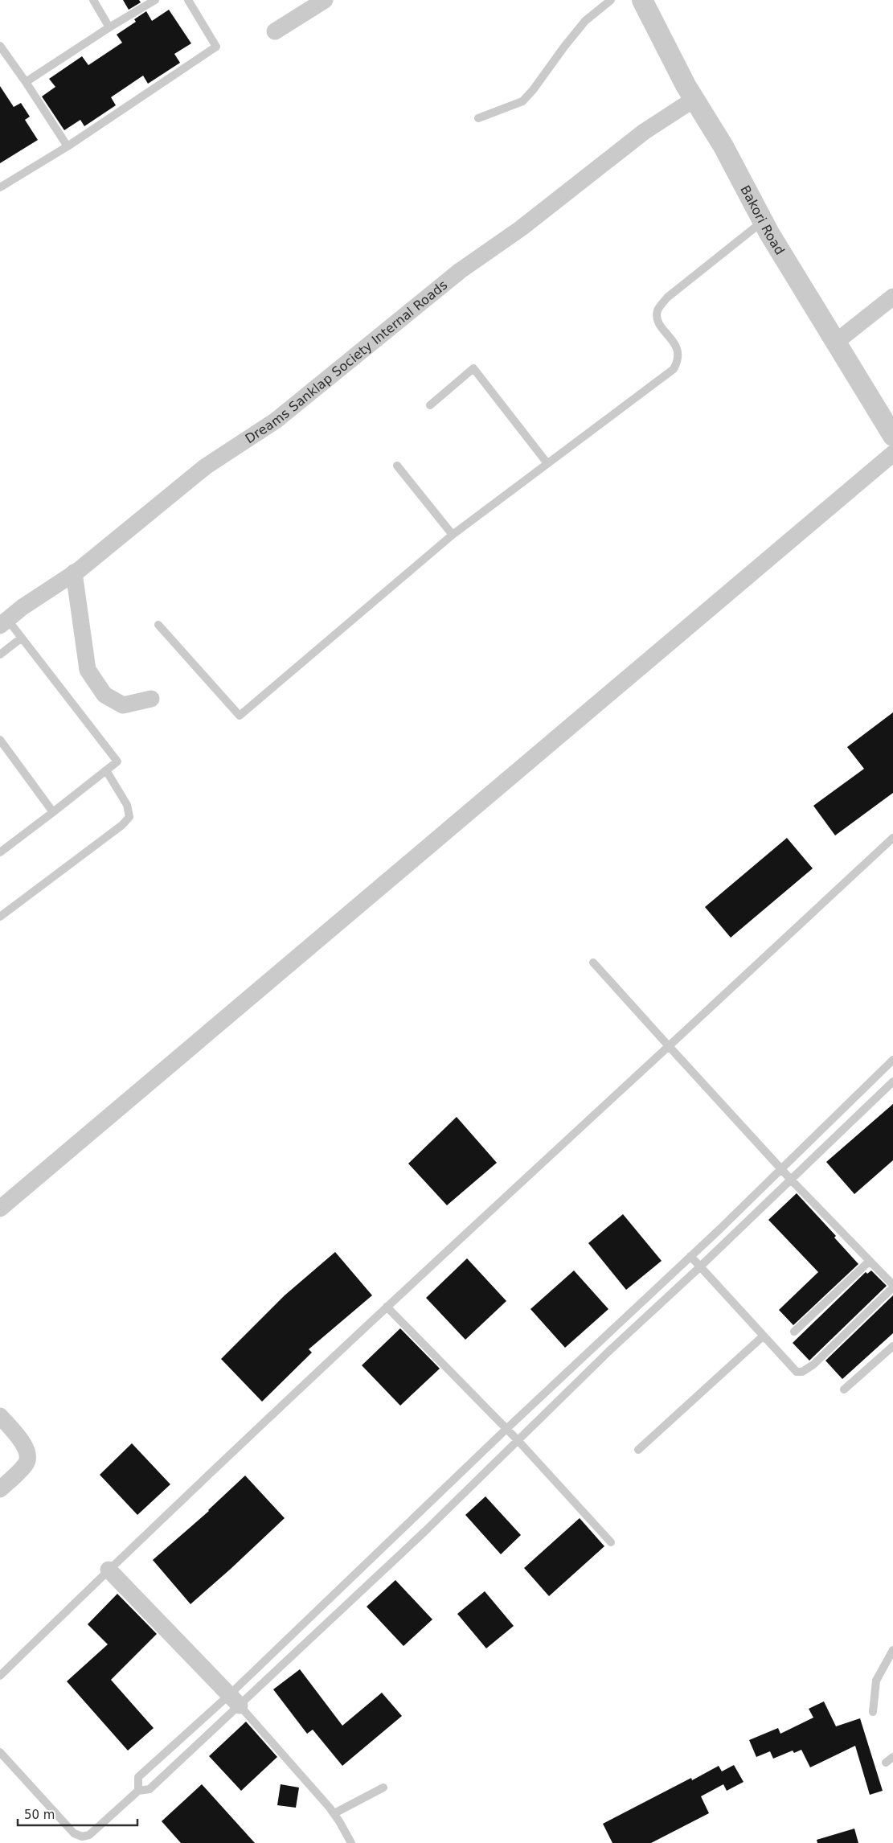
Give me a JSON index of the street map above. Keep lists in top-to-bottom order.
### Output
{
  "streets": {
    "street": ["Bakori Road", "Dreams Sanklap Society Internal Roads"]
  },
  "crossings": [
    ["Bakori Road", "Dreams Sanklap Society Internal Roads"]
  ],
  "scale_bar": "50 m"
}
